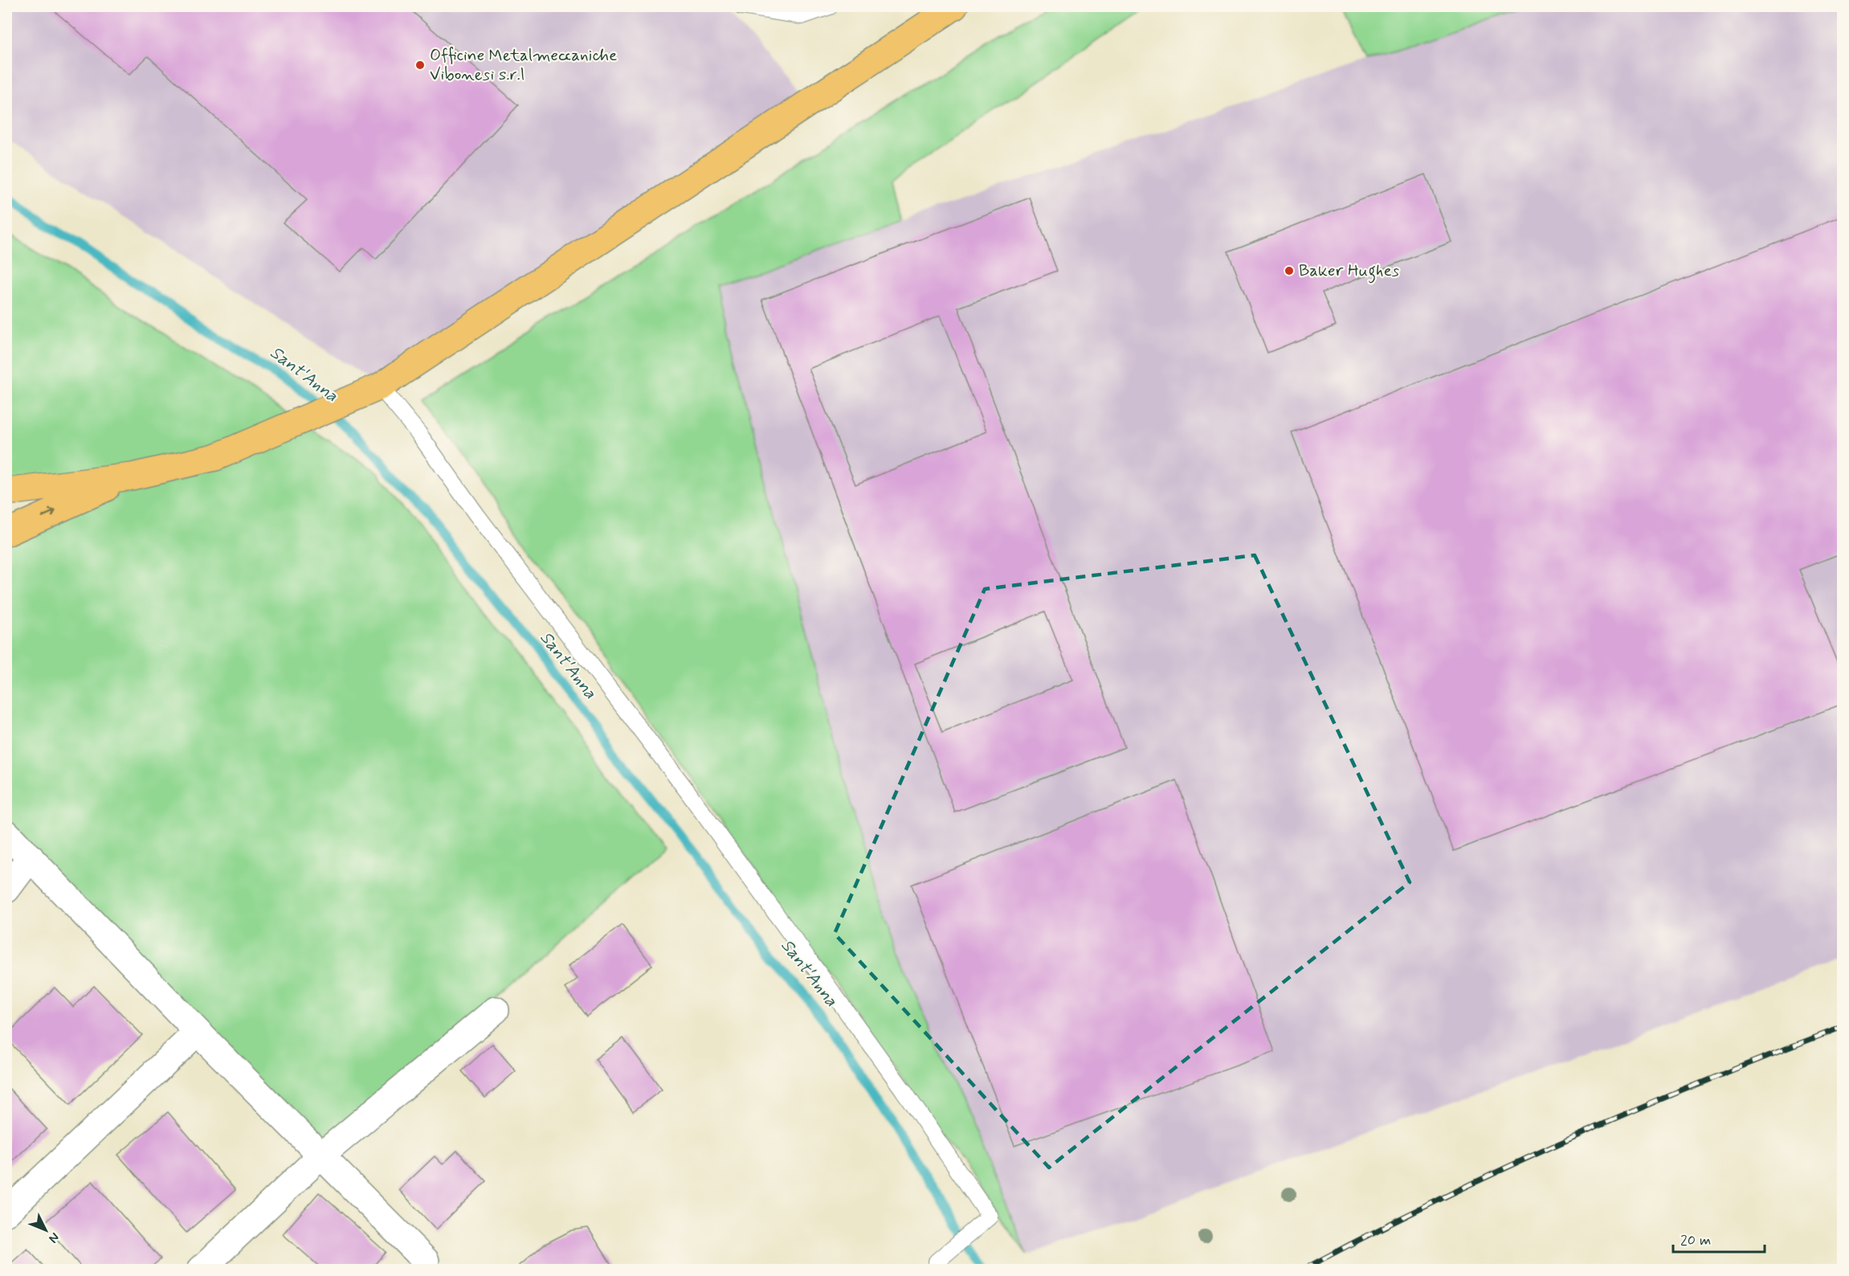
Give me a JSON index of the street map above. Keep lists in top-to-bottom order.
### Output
{
  "water": ["Sant'Anna"],
  "places": ["Officine Metalmeccaniche Vibonesi s.r.l", "Baker Hughes"],
  "scale_bar": "20 m",
  "north": "bottom right"
}
